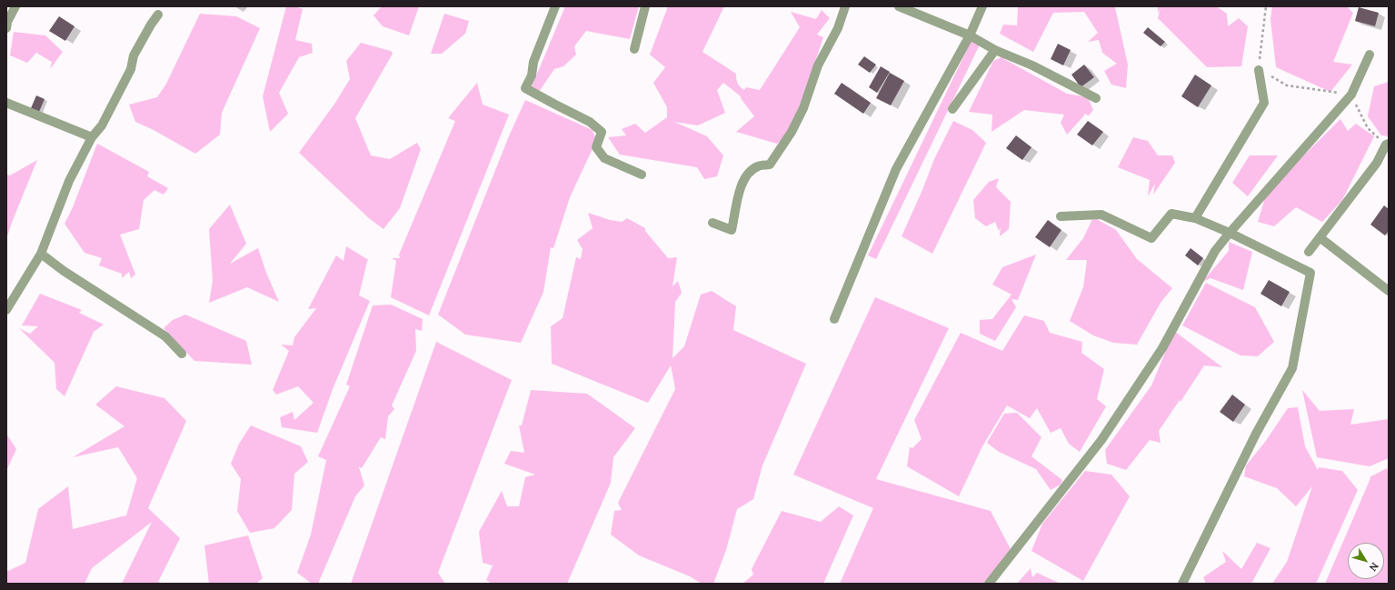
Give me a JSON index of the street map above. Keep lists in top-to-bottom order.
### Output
{
  "north": "bottom right"
}
